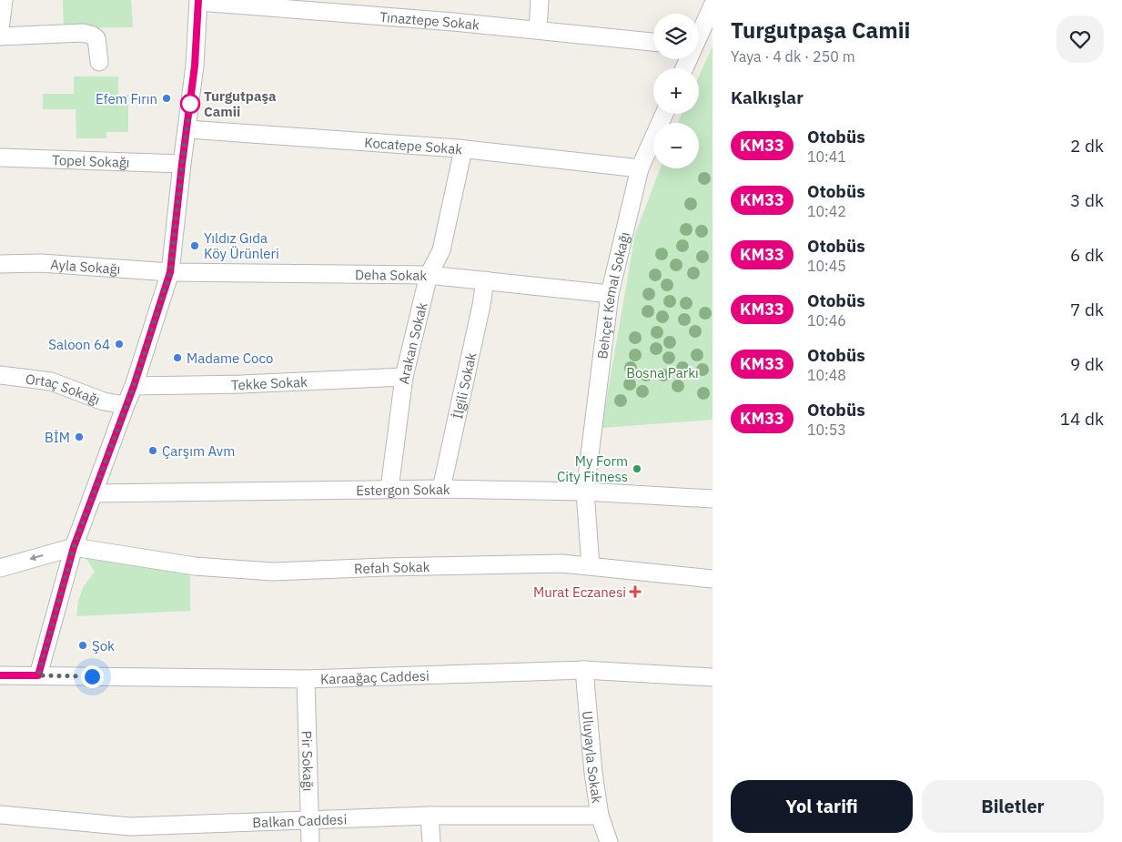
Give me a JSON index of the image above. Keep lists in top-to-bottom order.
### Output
{
  "streets": {
    "street": [
      "Tınaztepe Sokak",
      "Kocatepe Sokak",
      "Topel Sokağı",
      "Ayla Sokağı",
      "Deha Sokak",
      "Behçet Kemal Sokağı",
      "Arakan Sokak",
      "Tekke Sokak",
      "İlgili Sokak",
      "Ortaç Sokağı",
      "Estergon Sokak",
      "Refah Sokak",
      "Karaağaç Caddesi",
      "Uluyayla Sokak",
      "Pir Sokağı",
      "Balkan Caddesi"
    ]
  },
  "crossings": [
    ["Kocatepe Sokak", "Behçet Kemal Sokağı"],
    ["Kocatepe Sokak", "Arakan Sokak"],
    ["Ayla Sokağı", "Deha Sokak"],
    ["Deha Sokak", "Behçet Kemal Sokağı"],
    ["Deha Sokak", "Arakan Sokak"],
    ["Deha Sokak", "İlgili Sokak"],
    ["Behçet Kemal Sokağı", "Estergon Sokak"],
    ["Behçet Kemal Sokağı", "Refah Sokak"],
    ["Arakan Sokak", "Tekke Sokak"],
    ["Arakan Sokak", "Estergon Sokak"],
    ["İlgili Sokak", "Estergon Sokak"],
    ["Karaağaç Caddesi", "Uluyayla Sokak"],
    ["Karaağaç Caddesi", "Pir Sokağı"],
    ["Uluyayla Sokak", "Balkan Caddesi"],
    ["Pir Sokağı", "Balkan Caddesi"]
  ],
  "parks": ["Bosna Parkı"],
  "places": {
    "other": [
      "Efem Fırın",
      "Turgutpaşa Cami̇i̇",
      "Yıldız Gıda Köy Ürünleri",
      "Saloon 64",
      "Madame Coco",
      "BİM",
      "Çarşım Avm",
      "My Form City Fitness",
      "Şok"
    ],
    "health": ["Murat Eczanesi"]
  },
  "lines": ["bus line KM33"],
  "page": {
    "heading": [
      ["Turgutpaşa Cami̇i̇", "Yaya · 4 dk · 250 m"],
      "Kalkışlar"
    ],
    "map_buttons": ["+", "−"],
    "list": [
      {
        "mark": "KM33",
        "name": "Otobüs",
        "note": "10:41",
        "value": "2 dk"
      },
      {
        "mark": "KM33",
        "name": "Otobüs",
        "note": "10:42",
        "value": "3 dk"
      },
      {
        "mark": "KM33",
        "name": "Otobüs",
        "note": "10:45",
        "value": "6 dk"
      },
      {
        "mark": "KM33",
        "name": "Otobüs",
        "note": "10:46",
        "value": "7 dk"
      },
      {
        "mark": "KM33",
        "name": "Otobüs",
        "note": "10:48",
        "value": "9 dk"
      },
      {
        "mark": "KM33",
        "name": "Otobüs",
        "note": "10:53",
        "value": "14 dk"
      }
    ],
    "buttons": ["Yol tarifi", "Biletler"]
  }
}
